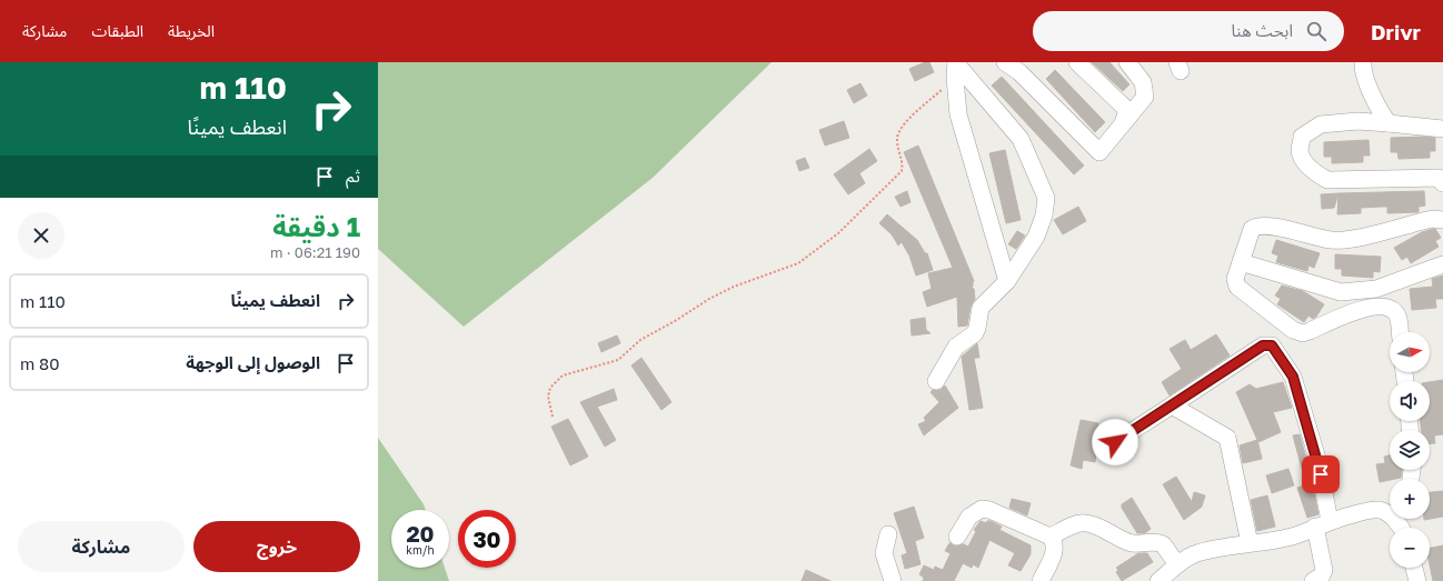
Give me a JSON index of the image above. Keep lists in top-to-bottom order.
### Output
{
  "north": "right",
  "page": {
    "header": "Drivr",
    "search": "ابحث هنا",
    "nav": ["الخريطة", "الطبقات", "مشاركة"],
    "turn": ["110 m", "انعطف يمينًا"],
    "then": "ثم",
    "heading": ["1 دقيقة", "190 m · 06:21"],
    "list": [
      {
        "name": "انعطف يمينًا",
        "value": "110 m"
      },
      {
        "name": "الوصول إلى الوجهة",
        "value": "80 m"
      }
    ],
    "map_buttons": ["+", "−"],
    "speed": "20 km/h",
    "limit": "30",
    "buttons": ["خروج", "مشاركة"]
  }
}
